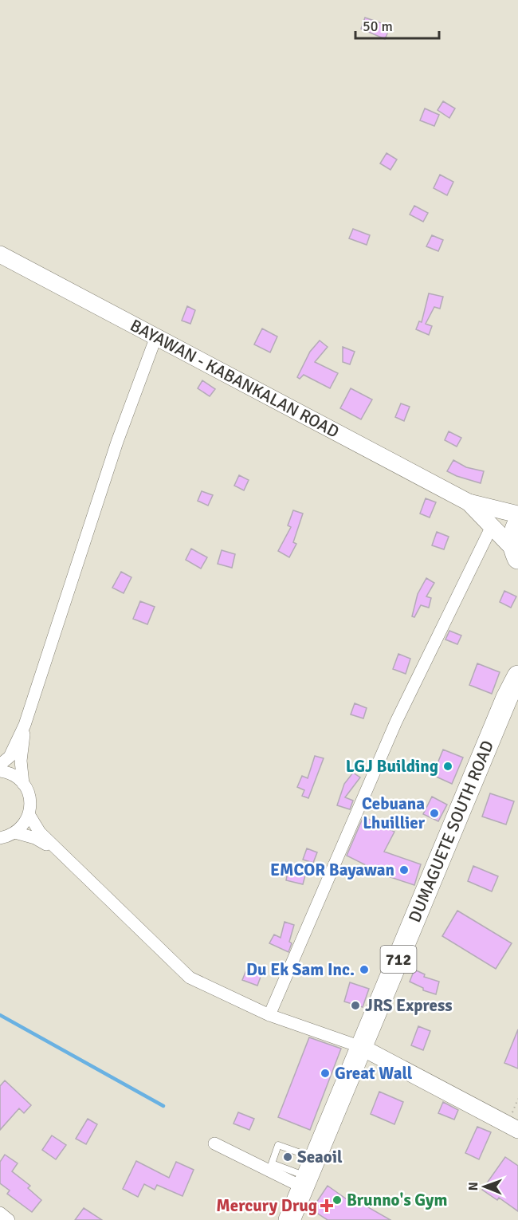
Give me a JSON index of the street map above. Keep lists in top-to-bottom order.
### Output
{
  "streets": {
    "highway": ["DUMAGUETE SOUTH ROAD", "712"],
    "main road": ["BAYAWAN - KABANKALAN ROAD"]
  },
  "places": {
    "other": [
      "LGJ Building",
      "Cebuana Lhuillier",
      "EMCOR Bayawan",
      "Du Ek Sam Inc.",
      "JRS Express",
      "Great Wall",
      "Seaoil",
      "Brunno's Gym"
    ],
    "health": ["Mercury Drug"]
  },
  "scale_bar": "50 m",
  "north": "left"
}
